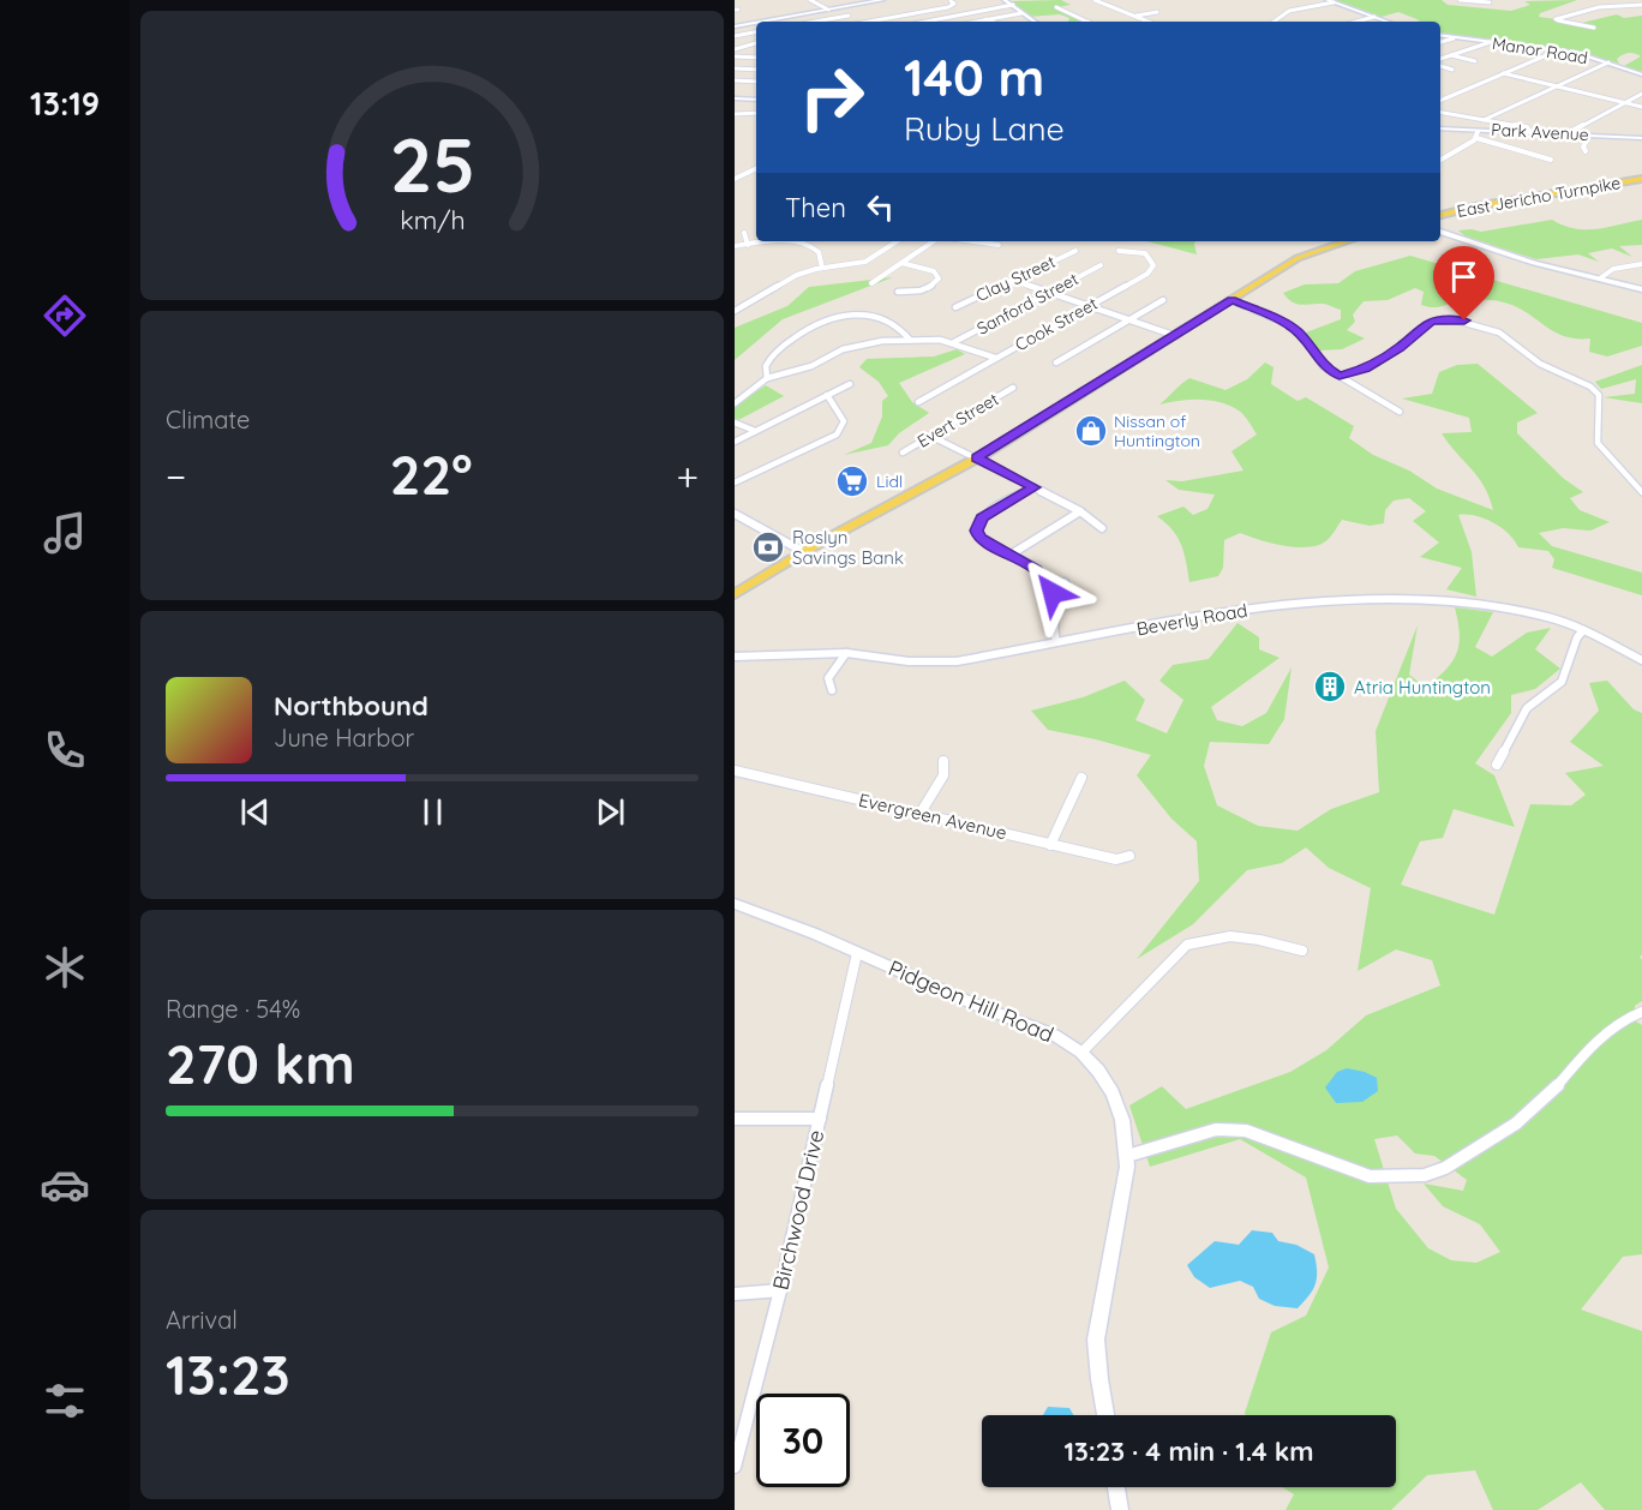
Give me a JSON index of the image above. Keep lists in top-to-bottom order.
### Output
{
  "streets": {
    "main road": ["East Jericho Turnpike"],
    "street": [
      "Manor Road",
      "Park Avenue",
      "Clay Street",
      "Sanford Street",
      "Cook Street",
      "Evert Street",
      "Beverly Road",
      "Evergreen Avenue",
      "Pidgeon Hill Road",
      "Birchwood Drive"
    ]
  },
  "crossings": [
    ["Pidgeon Hill Road", "Birchwood Drive"]
  ],
  "places": {
    "shop": ["Nissan of Huntington"],
    "supermarket": ["Lidl"],
    "bank": ["Roslyn Savings Bank"],
    "building": ["Atria Huntington"]
  },
  "page": {
    "tabs": "13:19",
    "turn": ["140 m", "Ruby Lane"],
    "then": "Then",
    "tile": [
      "Climate",
      ["Range · 54%", "270 km"],
      ["Arrival", "13:23"]
    ],
    "heat": ["−", "22°", "+"],
    "song": ["Northbound", "June Harbor"],
    "limit": "30",
    "trip": "13:23 · 4 min · 1.4 km",
    "gauge": ["25", "km/h"]
  }
}
